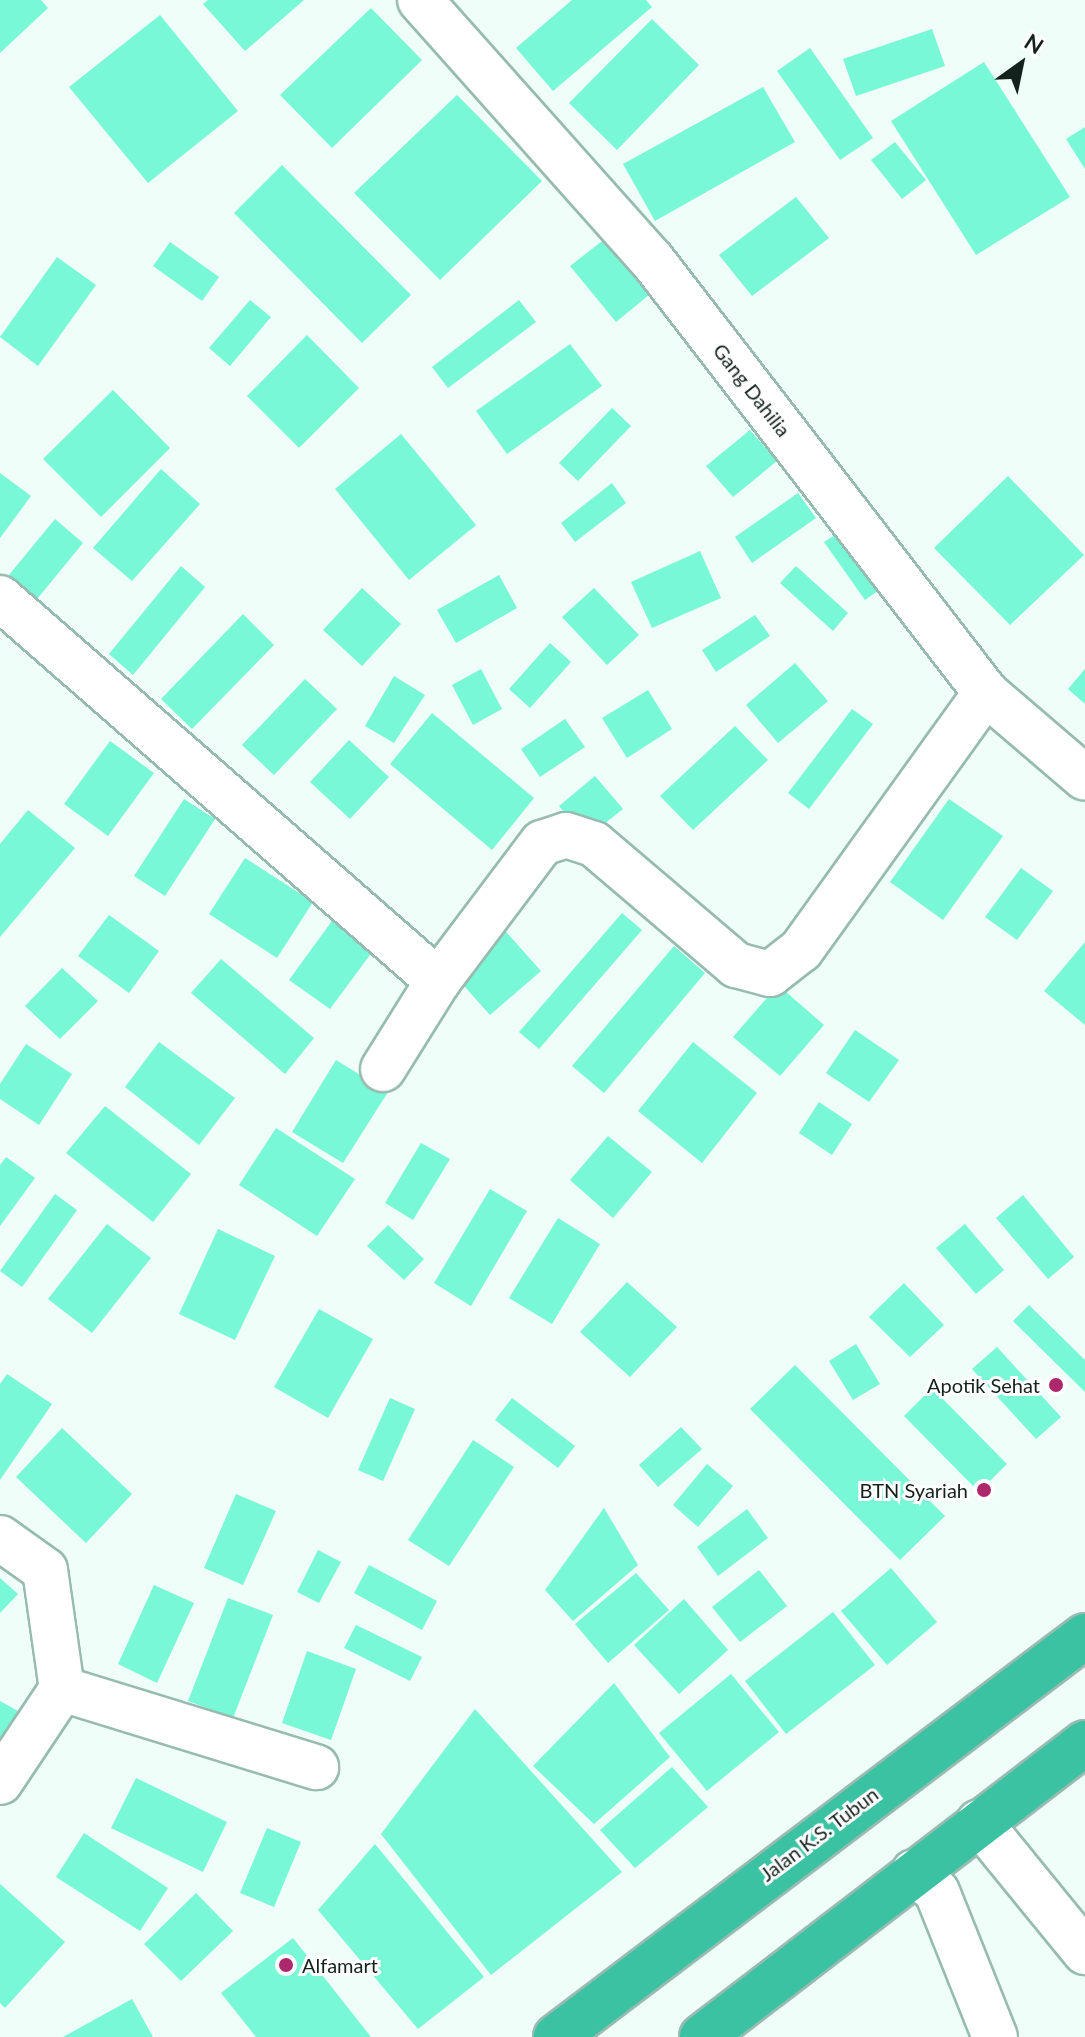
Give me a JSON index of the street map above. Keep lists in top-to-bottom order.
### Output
{
  "streets": {
    "highway": ["Jalan K.S. Tubun"],
    "street": ["Gang Dahilia"]
  },
  "places": ["Apotik Sehat", "BTN Syariah", "Alfamart"],
  "north": "top right"
}
